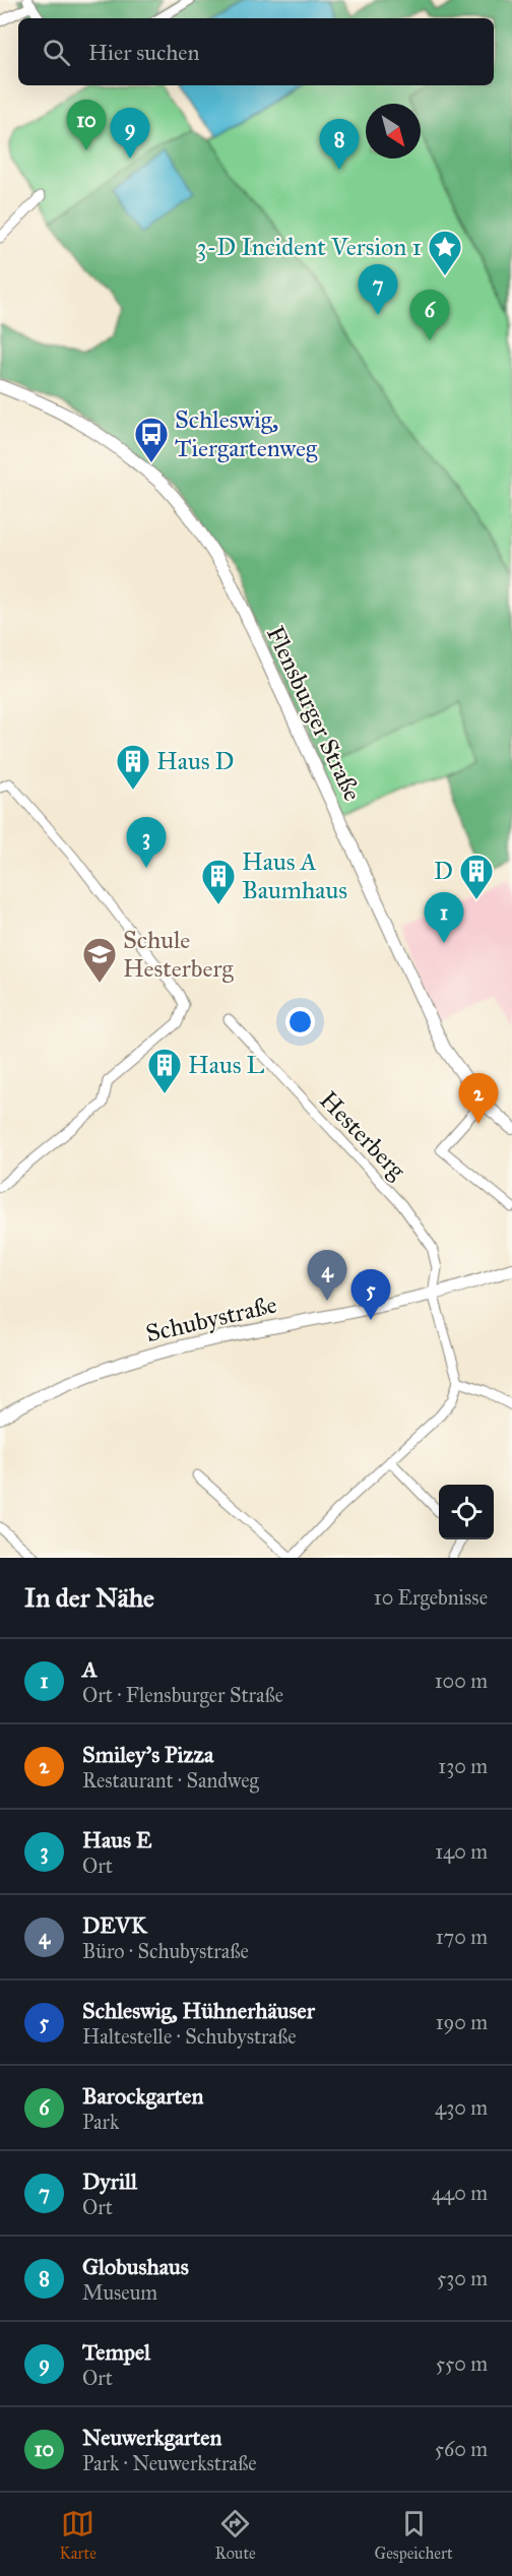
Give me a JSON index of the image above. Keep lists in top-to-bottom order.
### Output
{
  "streets": {
    "street": ["Flensburger Straße", "Hesterberg", "Schubystraße"]
  },
  "crossings": [
    ["Hesterberg", "Schubystraße"]
  ],
  "places": {
    "place": ["3-D Incident Version 1"],
    "bus stop": ["Schleswig, Tiergartenweg"],
    "building": [
      "Haus D",
      "D",
      "Haus A Baumhaus",
      "Haus L"
    ],
    "school or university": ["Schule Hesterberg"]
  },
  "north": "bottom right",
  "page": {
    "search": "Hier suchen",
    "pins": [
      "10",
      "9",
      "8",
      "7",
      "6",
      "3",
      "1",
      "2",
      "4",
      "5"
    ],
    "heading": ["In der Nähe", "10 Ergebnisse"],
    "list": [
      {
        "mark": "1",
        "name": "A",
        "note": "Ort · Flensburger Straße",
        "value": "100 m"
      },
      {
        "mark": "2",
        "name": "Smiley's Pizza",
        "note": "Restaurant · Sandweg",
        "value": "130 m"
      },
      {
        "mark": "3",
        "name": "Haus E",
        "note": "Ort",
        "value": "140 m"
      },
      {
        "mark": "4",
        "name": "DEVK",
        "note": "Büro · Schubystraße",
        "value": "170 m"
      },
      {
        "mark": "5",
        "name": "Schleswig, Hühnerhäuser",
        "note": "Haltestelle · Schubystraße",
        "value": "190 m"
      },
      {
        "mark": "6",
        "name": "Barockgarten",
        "note": "Park",
        "value": "430 m"
      },
      {
        "mark": "7",
        "name": "Dyrill",
        "note": "Ort",
        "value": "440 m"
      },
      {
        "mark": "8",
        "name": "Globushaus",
        "note": "Museum",
        "value": "530 m"
      },
      {
        "mark": "9",
        "name": "Tempel",
        "note": "Ort",
        "value": "550 m"
      },
      {
        "mark": "10",
        "name": "Neuwerkgarten",
        "note": "Park · Neuwerkstraße",
        "value": "560 m"
      }
    ],
    "nav": ["Karte", "Route", "Gespeichert"]
  }
}
